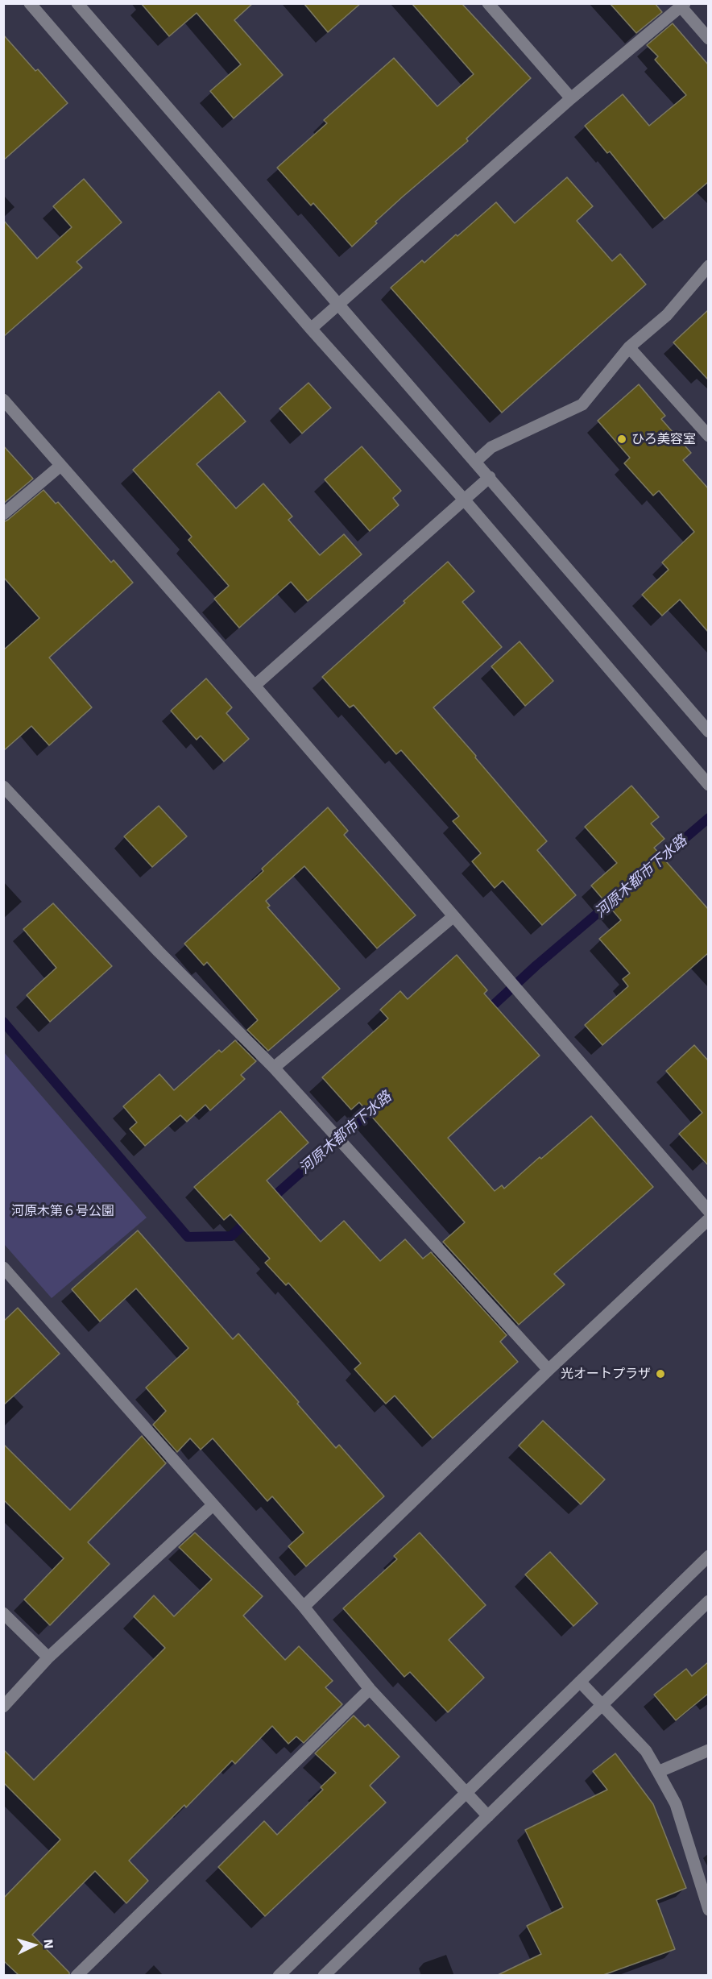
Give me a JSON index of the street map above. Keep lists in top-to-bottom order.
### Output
{
  "water": ["河原木都市下水路"],
  "parks": ["河原木第６号公園"],
  "places": ["ひろ美容室", "光オートプラザ"],
  "north": "right"
}
